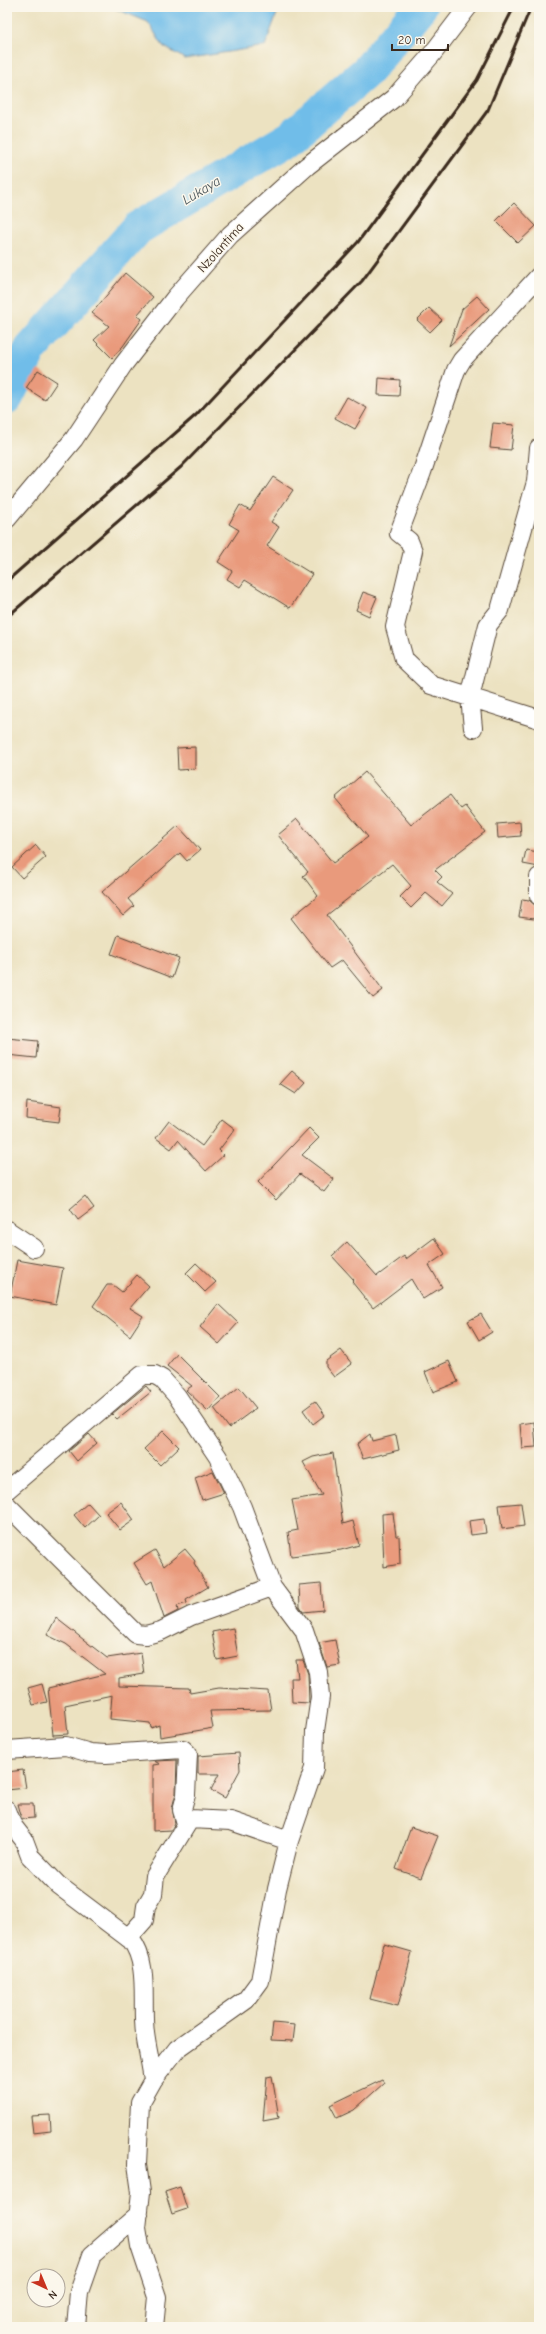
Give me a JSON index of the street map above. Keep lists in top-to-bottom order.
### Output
{
  "streets": {
    "street": ["Nzolantima"]
  },
  "water": ["Lukaya"],
  "scale_bar": "20 m",
  "north": "bottom right"
}
